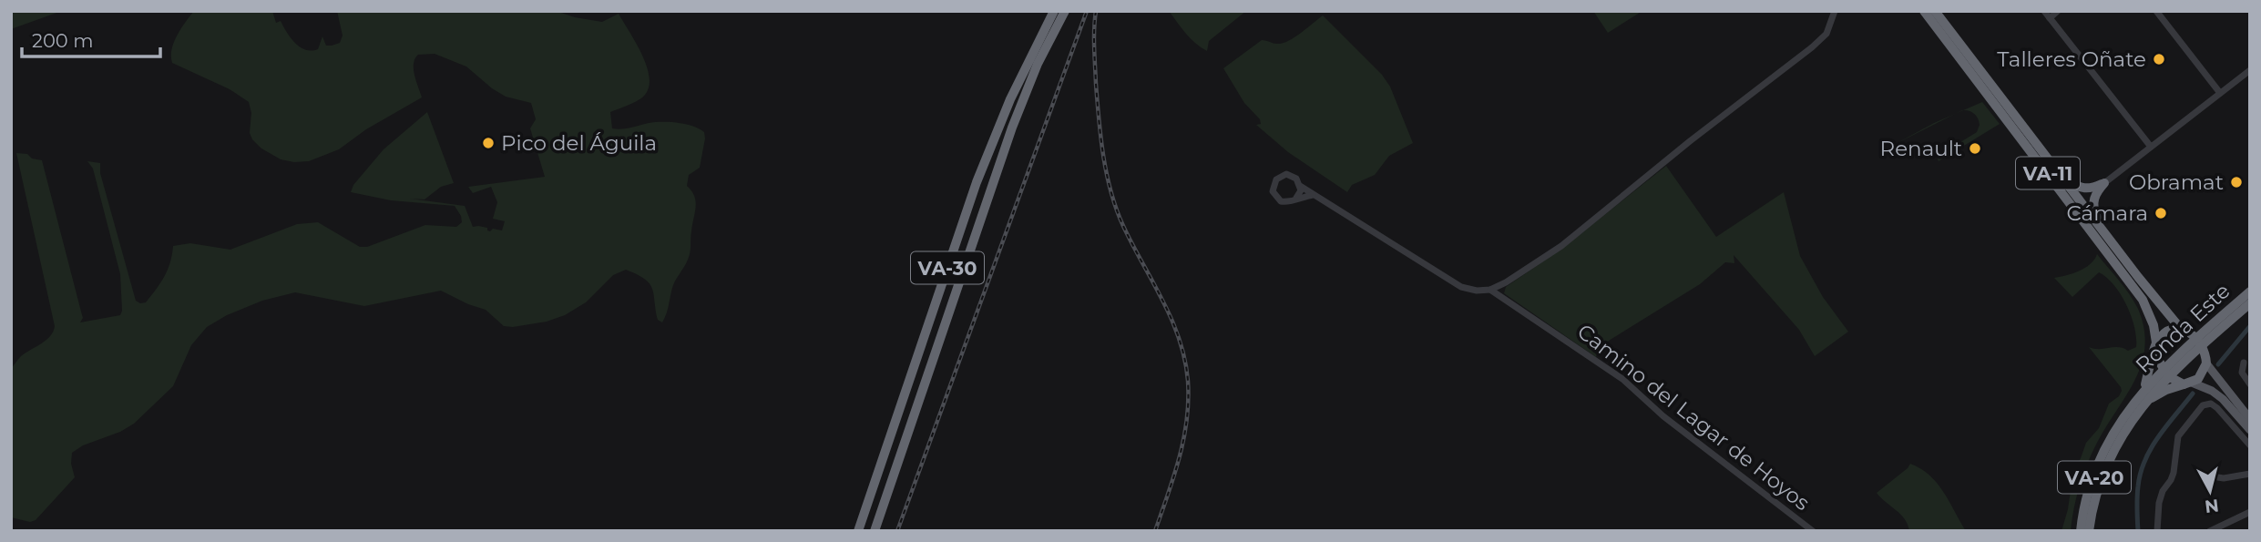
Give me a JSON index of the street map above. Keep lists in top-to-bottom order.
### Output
{
  "streets": {
    "highway": [
      "VA-11",
      "VA-30",
      "Ronda Este",
      "VA-20"
    ],
    "street": ["Camino del Lagar de Hoyos"]
  },
  "crossings": [
    ["VA-11", "Ronda Este"]
  ],
  "places": [
    "Talleres Oñate",
    "Pico del Águila",
    "Renault",
    "Obramat",
    "Cámara"
  ],
  "scale_bar": "200 m",
  "north": "bottom"
}
